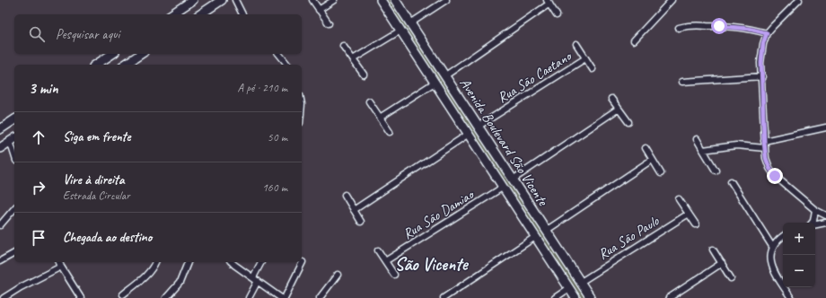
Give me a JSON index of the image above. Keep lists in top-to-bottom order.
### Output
{
  "streets": {
    "street": [
      "Rua Sāo Caetano",
      "Avenida Boulevard São Vicente",
      "Rua Sāo Damiao",
      "Rua Sāo Paulo"
    ]
  },
  "crossings": [
    ["Rua Sāo Caetano", "Avenida Boulevard São Vicente"],
    ["Avenida Boulevard São Vicente", "Rua Sāo Damiao"],
    ["Avenida Boulevard São Vicente", "Rua Sāo Paulo"]
  ],
  "districts": ["São Vicente"],
  "page": {
    "search": "Pesquisar aqui",
    "heading": ["3 min", "A pé · 210 m"],
    "list": [
      ["Siga em frente", "50 m"],
      ["Vire à direita", "Estrada Circular", "160 m"],
      "Chegada ao destino"
    ],
    "map_buttons": ["+", "−"]
  }
}
